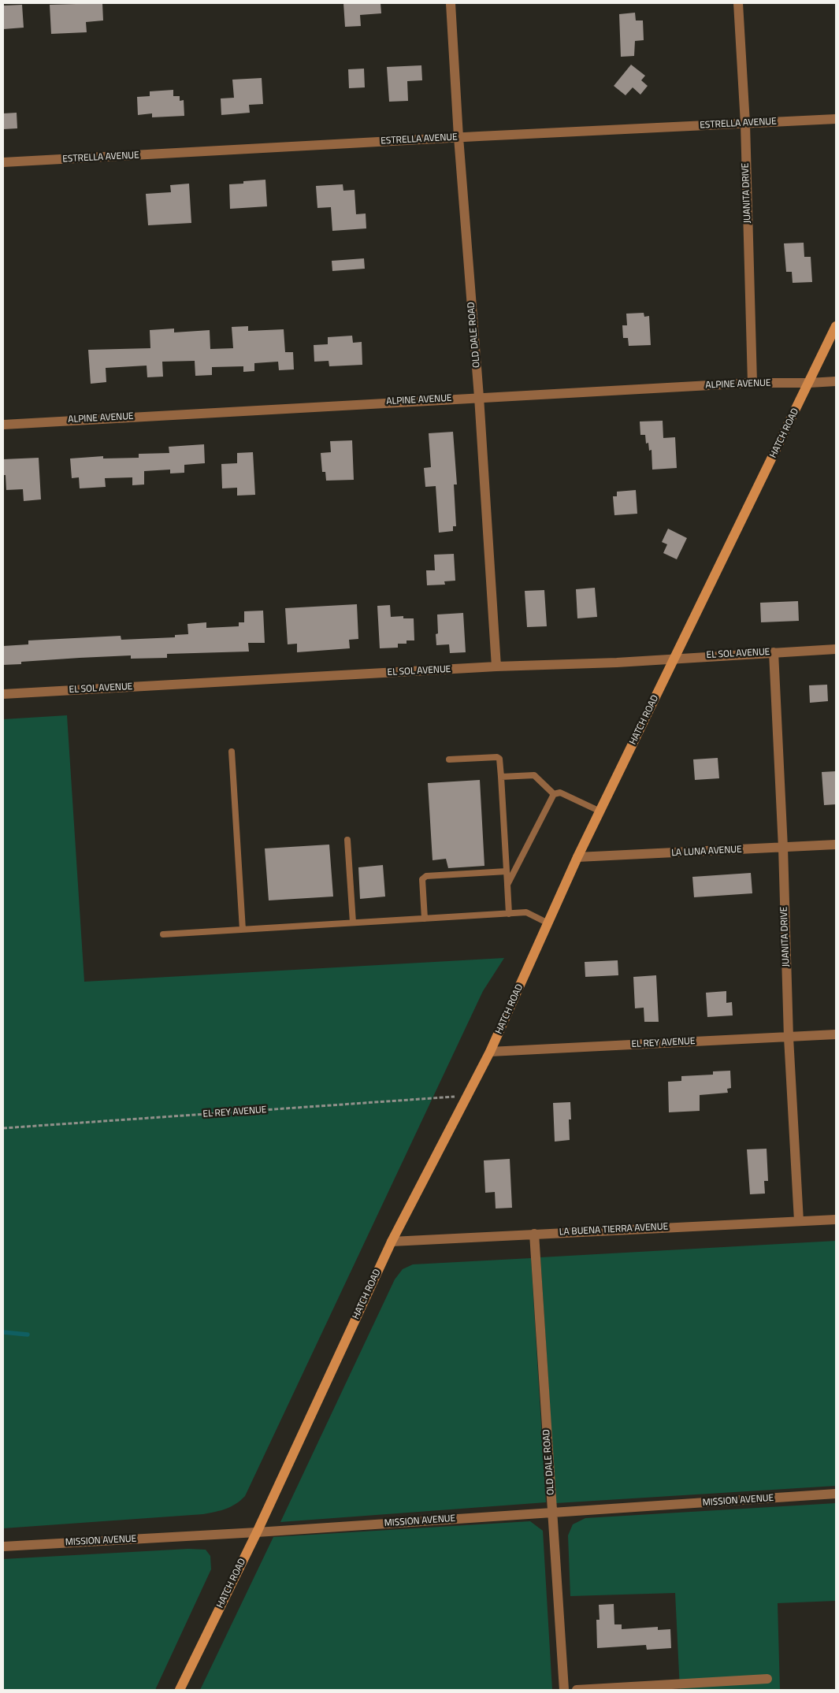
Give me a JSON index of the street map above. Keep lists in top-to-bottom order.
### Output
{
  "streets": {
    "street": [
      "ESTRELLA AVENUE",
      "JUANITA DRIVE",
      "OLD DALE ROAD",
      "ALPINE AVENUE",
      "HATCH ROAD",
      "EL SOL AVENUE",
      "LA LUNA AVENUE",
      "EL REY AVENUE",
      "LA BUENA TIERRA AVENUE",
      "MISSION AVENUE"
    ]
  },
  "crossings": [
    ["ESTRELLA AVENUE", "JUANITA DRIVE"],
    ["ESTRELLA AVENUE", "OLD DALE ROAD"],
    ["JUANITA DRIVE", "ALPINE AVENUE"],
    ["JUANITA DRIVE", "EL SOL AVENUE"],
    ["JUANITA DRIVE", "LA LUNA AVENUE"],
    ["JUANITA DRIVE", "EL REY AVENUE"],
    ["JUANITA DRIVE", "LA BUENA TIERRA AVENUE"],
    ["OLD DALE ROAD", "ALPINE AVENUE"],
    ["OLD DALE ROAD", "EL SOL AVENUE"],
    ["OLD DALE ROAD", "LA BUENA TIERRA AVENUE"],
    ["OLD DALE ROAD", "MISSION AVENUE"],
    ["ALPINE AVENUE", "HATCH ROAD"],
    ["HATCH ROAD", "EL SOL AVENUE"],
    ["HATCH ROAD", "LA LUNA AVENUE"],
    ["HATCH ROAD", "EL REY AVENUE"],
    ["HATCH ROAD", "LA BUENA TIERRA AVENUE"],
    ["HATCH ROAD", "MISSION AVENUE"]
  ]
}
